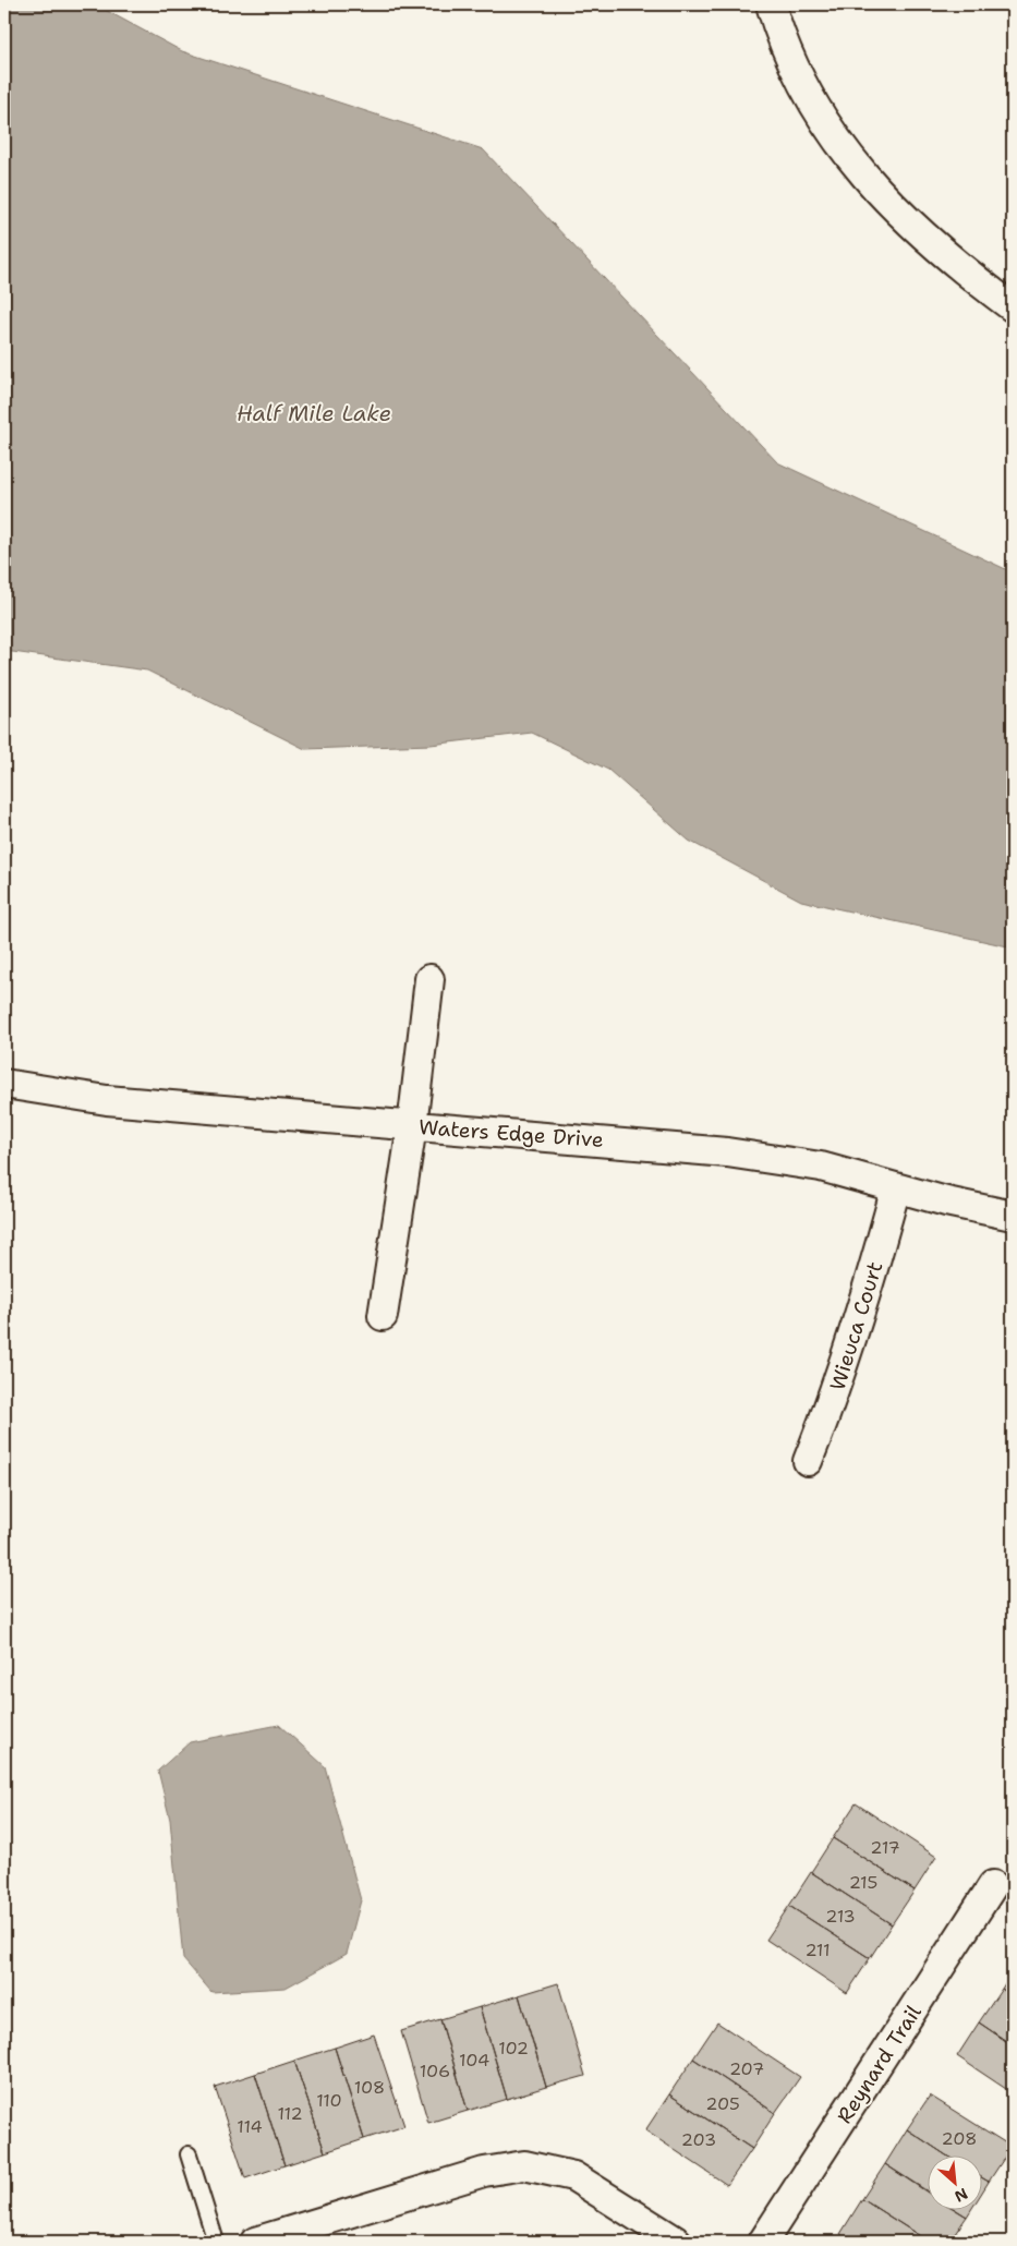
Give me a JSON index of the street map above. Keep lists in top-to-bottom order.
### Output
{
  "streets": {
    "street": ["Waters Edge Drive", "Wieuca Court", "Reynard Trail"]
  },
  "crossings": [
    ["Waters Edge Drive", "Wieuca Court"]
  ],
  "water": ["Half Mile Lake"],
  "house_numbers": [
    "217",
    "215",
    "213",
    "211",
    "102",
    "104",
    "207",
    "106",
    "108",
    "110",
    "205",
    "112",
    "114",
    "208",
    "203"
  ],
  "north": "bottom right"
}
